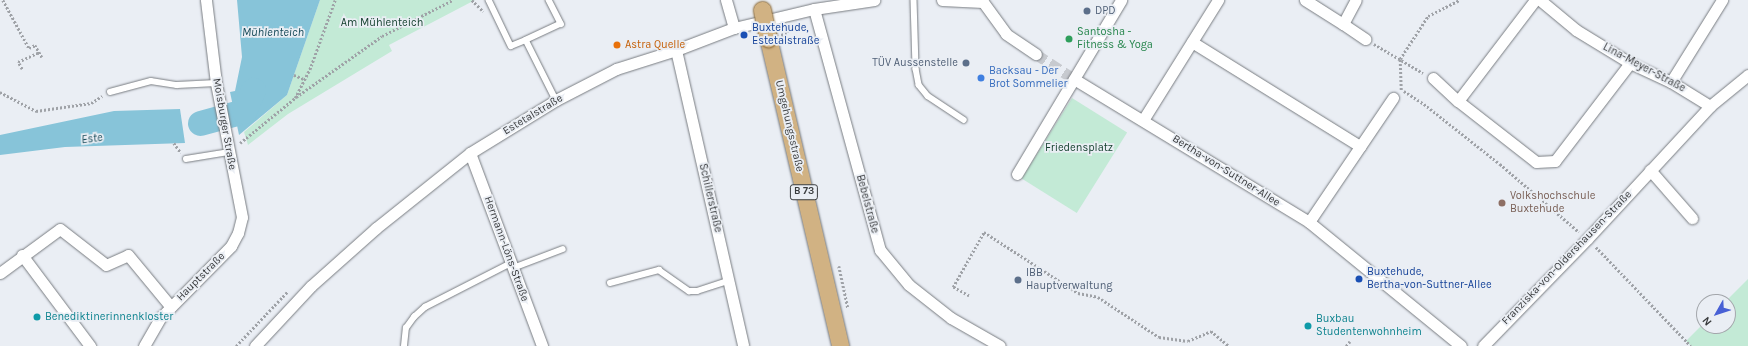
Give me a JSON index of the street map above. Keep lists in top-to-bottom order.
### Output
{
  "streets": {
    "main road": ["Umgehungsstraße", "B 73"],
    "street": [
      "Lina-Meyer-Straße",
      "Estetalstraße",
      "Moisburger Straße",
      "Bertha-von-Suttner-Allee",
      "Schillerstraße",
      "Bebelstraße",
      "Hermann-Löns-Straße",
      "Franziska-von-Oldershausen-Straße",
      "Hauptstraße"
    ]
  },
  "crossings": [
    ["Lina-Meyer-Straße", "Franziska-von-Oldershausen-Straße"],
    ["Estetalstraße", "Schillerstraße"],
    ["Estetalstraße", "Bebelstraße"],
    ["Estetalstraße", "Hermann-Löns-Straße"],
    ["Moisburger Straße", "Hauptstraße"]
  ],
  "water": ["Mühlenteich", "Este"],
  "parks": ["Am Mühlenteich", "Friedensplatz"],
  "places": [
    "DPD",
    "Buxtehude, Estetalstraße",
    "Santosha - Fitness & Yoga",
    "Astra Quelle",
    "TÜV Aussenstelle",
    "Backsau - Der Brot Sommelier",
    "Volkshochschule Buxtehude",
    "Buxtehude, Bertha-von-Suttner-Allee",
    "IBB Hauptverwaltung",
    "Benediktinerinnenkloster",
    "Buxbau Studentenwohnheim"
  ],
  "north": "bottom left"
}
